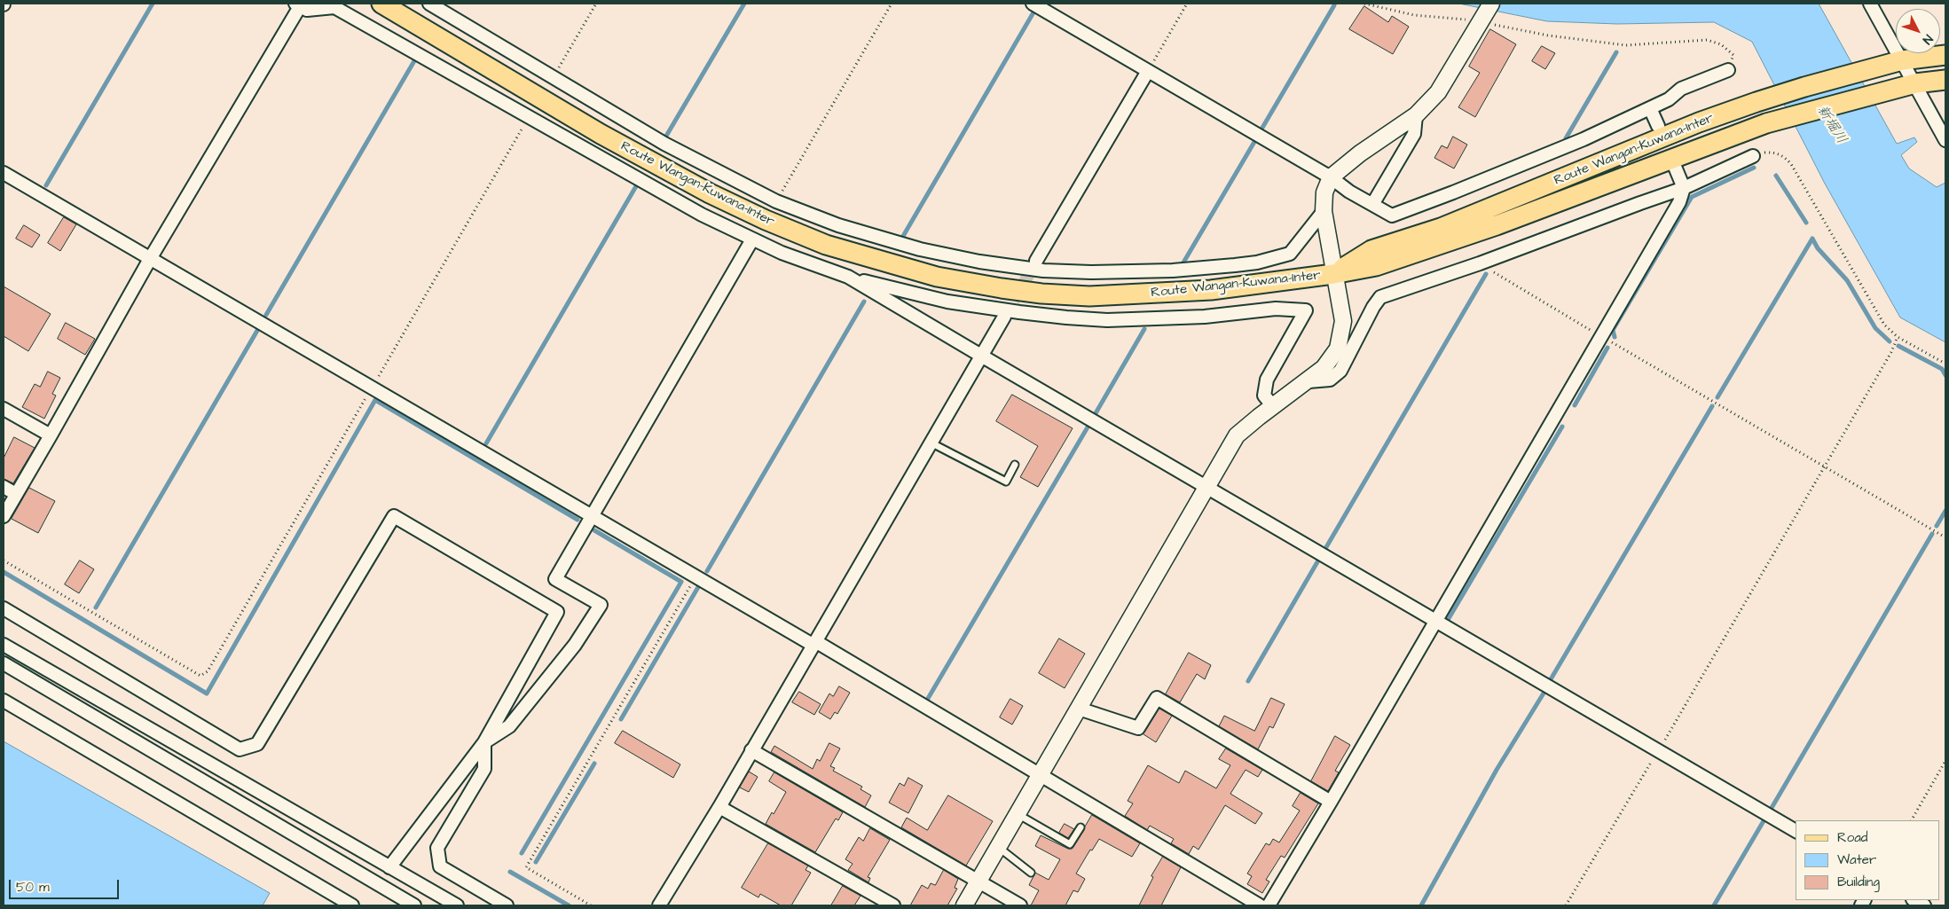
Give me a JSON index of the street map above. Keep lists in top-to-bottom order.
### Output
{
  "streets": {
    "main road": ["Route Wangan-Kuwana-Inter"]
  },
  "water": ["新堀川"],
  "legend": ["Road", "Water", "Building"],
  "scale_bar": "50 m",
  "north": "bottom right"
}
